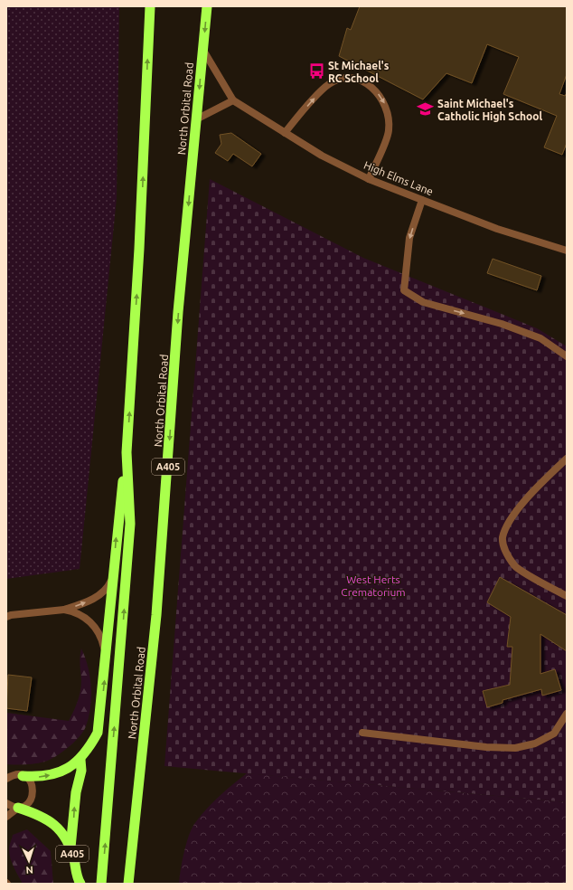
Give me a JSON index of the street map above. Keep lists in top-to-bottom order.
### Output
{
  "streets": {
    "highway": ["North Orbital Road", "A405"],
    "street": ["High Elms Lane"]
  },
  "crossings": [
    ["North Orbital Road", "High Elms Lane"],
    ["North Orbital Road", "A405"]
  ],
  "parks": ["West Herts Crematorium"],
  "places": {
    "bus stop": ["St Michael's RC School"],
    "school or university": ["Saint Michael's Catholic High School"]
  },
  "north": "bottom"
}
